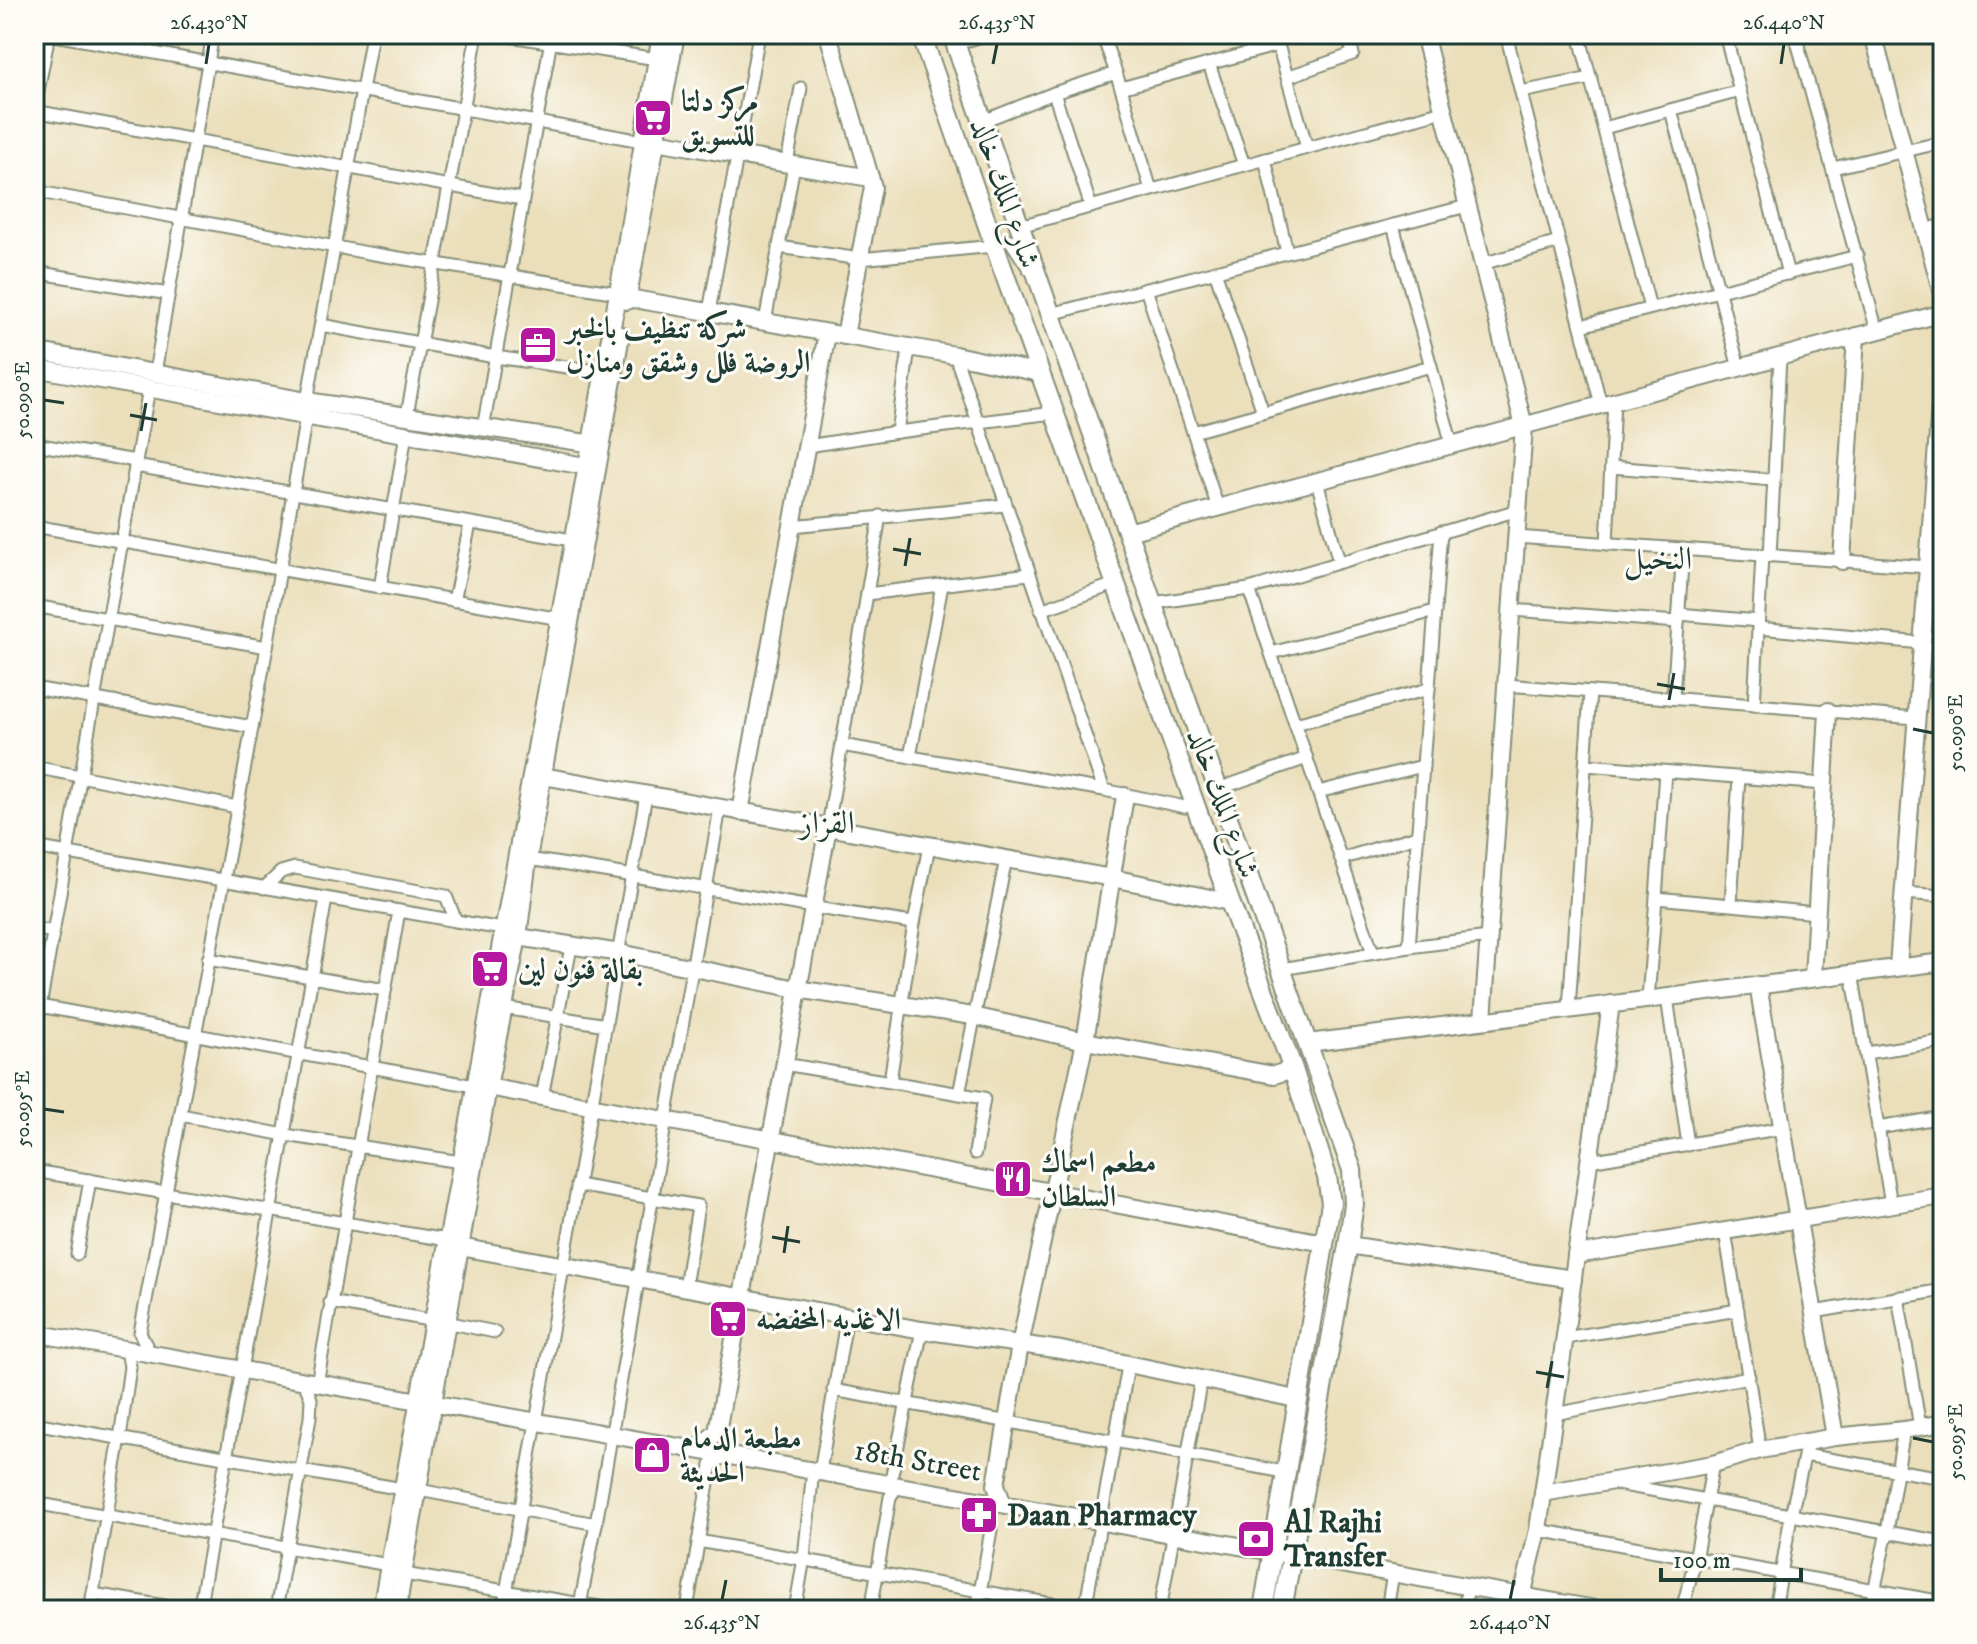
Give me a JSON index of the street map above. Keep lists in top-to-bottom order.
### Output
{
  "streets": {
    "main road": ["شارع الملك خالد"],
    "street": ["18th Street"]
  },
  "crossings": [
    ["شارع الملك خالد", "18th Street"]
  ],
  "districts": ["النخيل", "القزاز"],
  "places": {
    "supermarket": ["مركز دلتا للتسويق", "بقالة فنون لين", "الاغذيه المخفضه"],
    "office": ["شركة تنظيف بالخبر الروضة فلل وشقق ومنازل"],
    "restaurant": ["مطعم اسماك السلطان"],
    "shop": ["مطبعة الدمام الحديثة"],
    "pharmacy": ["Daan Pharmacy"],
    "bank": ["Al Rajhi Transfer"]
  },
  "scale_bar": "100 m",
  "coordinates": [
    "26.430°N",
    "26.435°N",
    "26.440°N",
    "50.090°E",
    "50.095°E"
  ]
}
